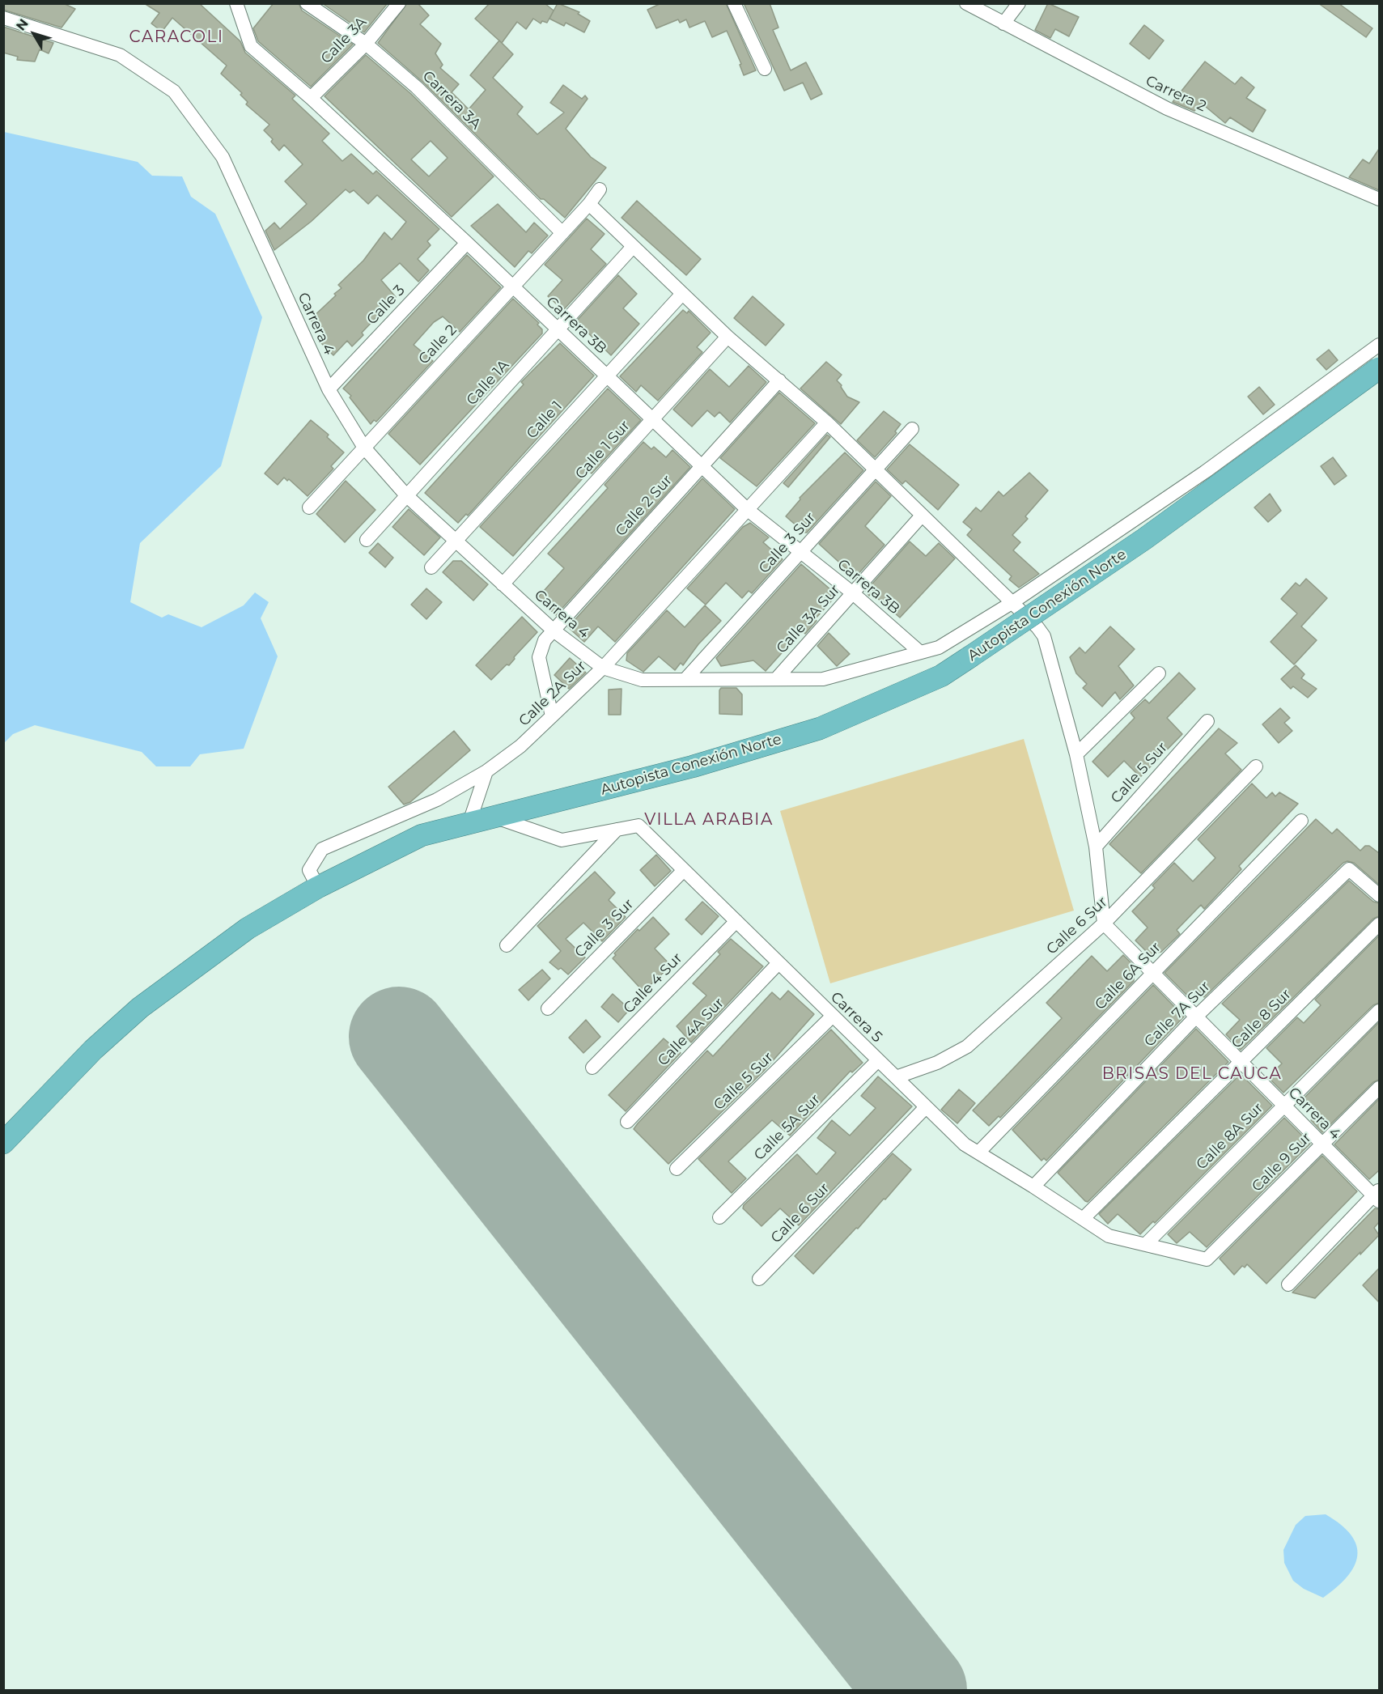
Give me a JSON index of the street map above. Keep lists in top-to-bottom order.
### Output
{
  "streets": {
    "highway": ["Autopista Conexión Norte"],
    "street": [
      "Calle 3A",
      "Carrera 2",
      "Carrera 3A",
      "Calle 3",
      "Carrera 4",
      "Carrera 3B",
      "Calle 2",
      "Calle 1A",
      "Calle 1",
      "Calle 1 Sur",
      "Calle 2 Sur",
      "Calle 3 Sur",
      "Calle 3A Sur",
      "Calle 2A Sur",
      "Calle 5 Sur",
      "Calle 6 Sur",
      "Calle 6A Sur",
      "Calle 4 Sur",
      "Calle 7A Sur",
      "Carrera 5",
      "Calle 8 Sur",
      "Calle 4A Sur",
      "Calle 5A Sur",
      "Calle 8A Sur",
      "Calle 9 Sur"
    ]
  },
  "crossings": [
    ["Calle 3A", "Carrera 3A"],
    ["Calle 3A", "Carrera 3B"],
    ["Carrera 3A", "Calle 2"],
    ["Calle 3", "Carrera 4"],
    ["Calle 3", "Carrera 3B"],
    ["Carrera 4", "Carrera 3B"],
    ["Carrera 4", "Calle 2"],
    ["Carrera 4", "Calle 1A"],
    ["Carrera 4", "Calle 1"],
    ["Carrera 4", "Calle 1 Sur"],
    ["Carrera 4", "Calle 2 Sur"],
    ["Carrera 4", "Calle 3 Sur"],
    ["Carrera 4", "Calle 3A Sur"],
    ["Carrera 4", "Calle 2A Sur"],
    ["Carrera 4", "Calle 6 Sur"],
    ["Carrera 4", "Calle 6A Sur"],
    ["Carrera 4", "Calle 7A Sur"],
    ["Carrera 4", "Calle 8 Sur"],
    ["Carrera 4", "Calle 8A Sur"],
    ["Carrera 4", "Calle 9 Sur"],
    ["Carrera 3B", "Calle 2"],
    ["Carrera 3B", "Calle 1A"],
    ["Carrera 3B", "Calle 1"],
    ["Carrera 3B", "Calle 1 Sur"],
    ["Carrera 3B", "Calle 2 Sur"],
    ["Carrera 3B", "Calle 3 Sur"],
    ["Carrera 3B", "Calle 3A Sur"],
    ["Carrera 3B", "Calle 2A Sur"],
    ["Calle 2 Sur", "Calle 2A Sur"],
    ["Calle 3 Sur", "Carrera 5"],
    ["Autopista Conexión Norte", "Calle 2A Sur"],
    ["Autopista Conexión Norte", "Carrera 5"],
    ["Calle 5 Sur", "Carrera 5"],
    ["Calle 6 Sur", "Carrera 5"],
    ["Calle 6A Sur", "Carrera 5"],
    ["Calle 4 Sur", "Carrera 5"],
    ["Calle 7A Sur", "Carrera 5"],
    ["Carrera 5", "Calle 8 Sur"],
    ["Carrera 5", "Calle 4A Sur"],
    ["Carrera 5", "Calle 5A Sur"],
    ["Carrera 5", "Calle 8A Sur"],
    ["Carrera 5", "Calle 9 Sur"]
  ],
  "districts": ["CARACOLI", "VILLA ARABIA", "BRISAS DEL CAUCA"],
  "north": "top left"
}
